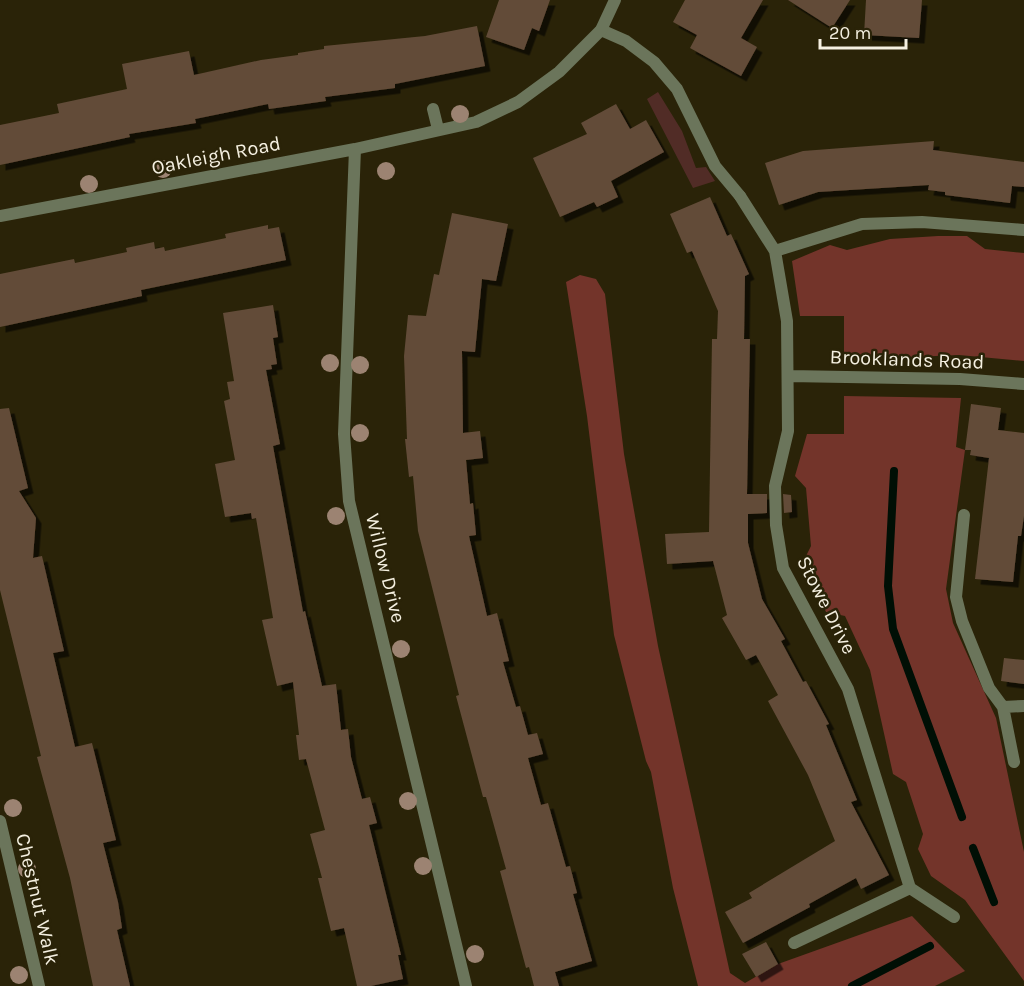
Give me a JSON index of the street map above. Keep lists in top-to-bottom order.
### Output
{
  "streets": {
    "street": [
      "Oakleigh Road",
      "Brooklands Road",
      "Willow Drive",
      "Stowe Drive",
      "Chestnut Walk"
    ]
  },
  "crossings": [
    ["Oakleigh Road", "Willow Drive"],
    ["Oakleigh Road", "Stowe Drive"],
    ["Brooklands Road", "Stowe Drive"]
  ],
  "scale_bar": "20 m"
}
